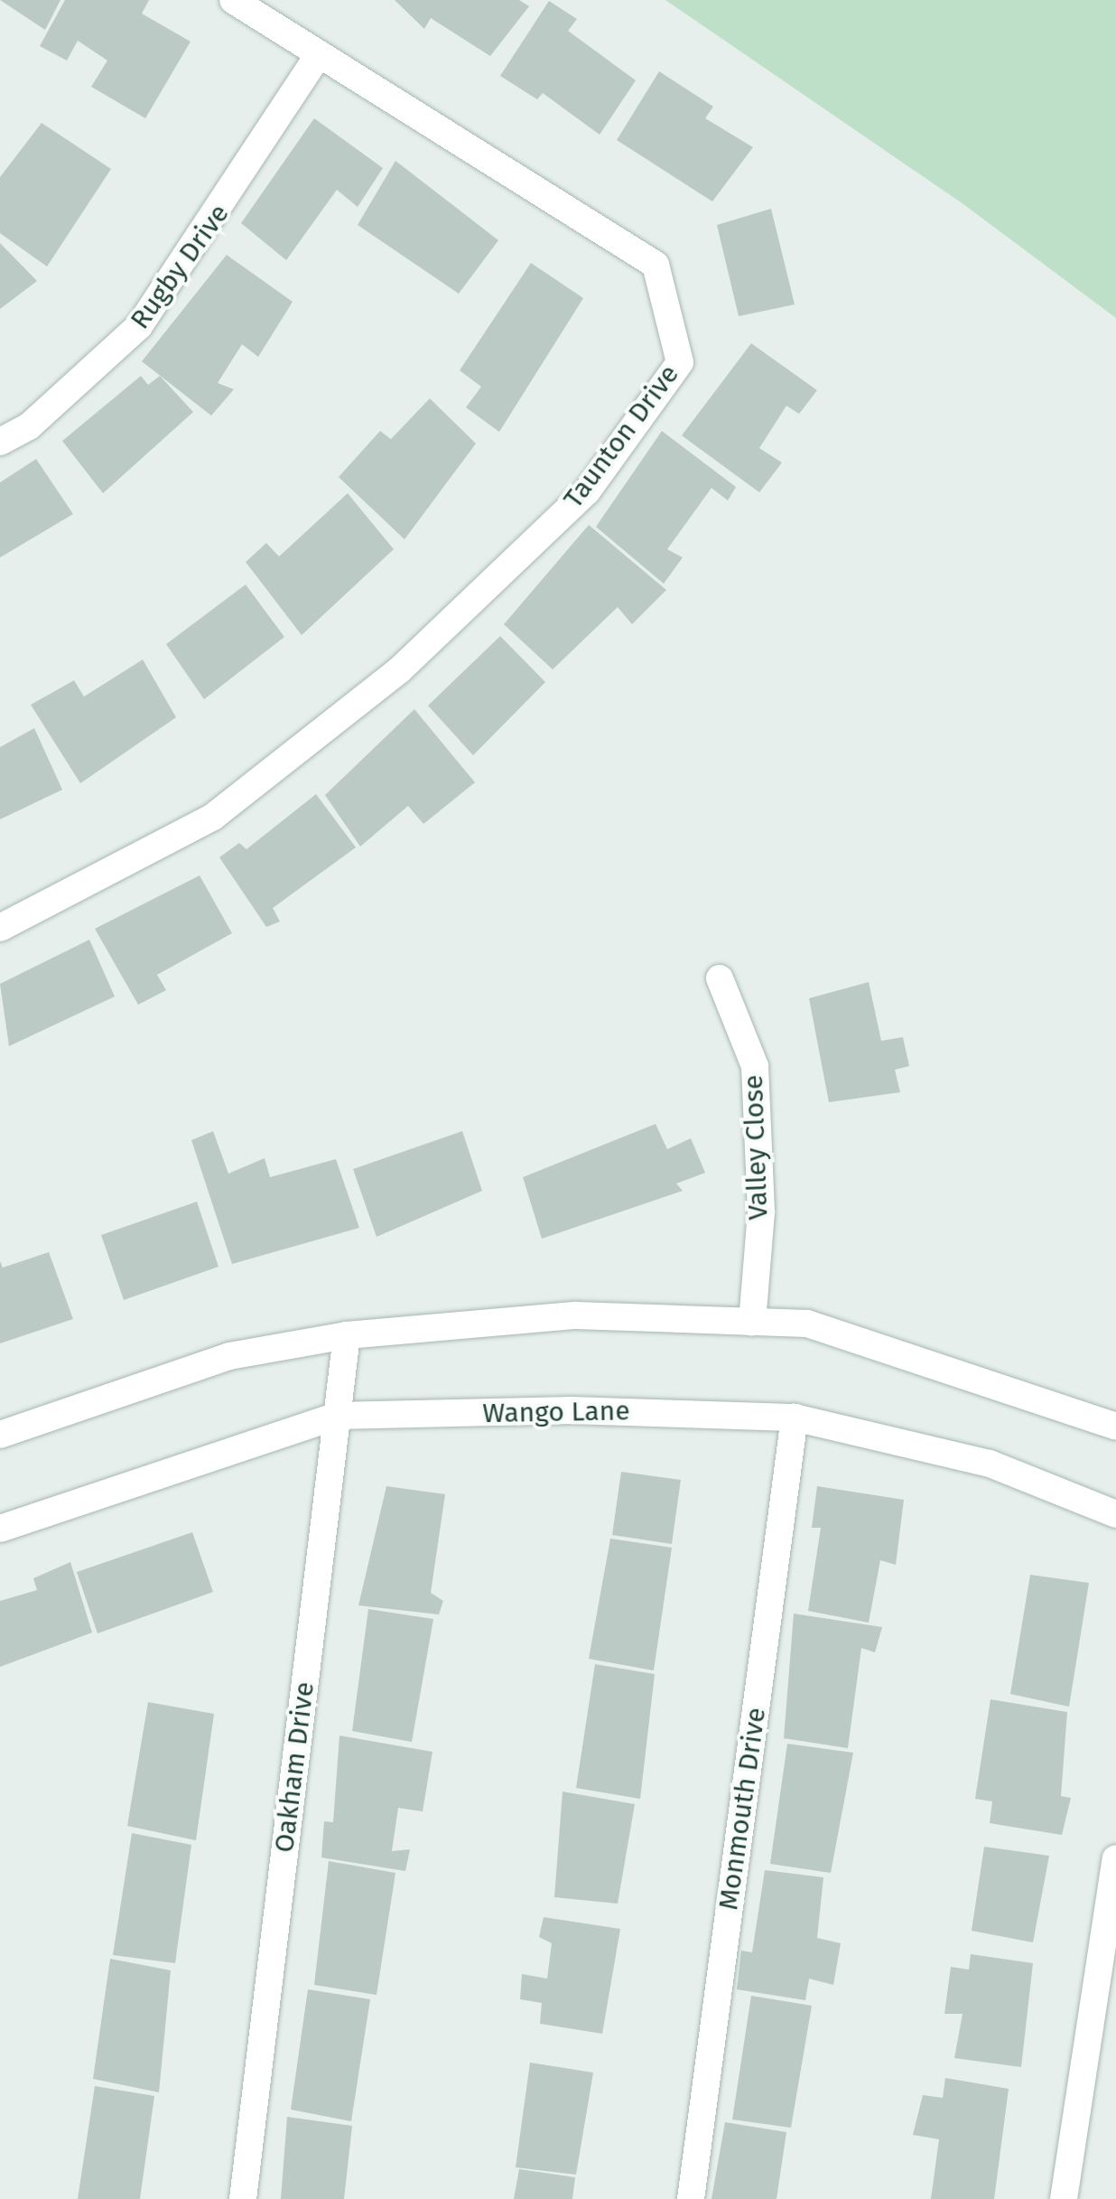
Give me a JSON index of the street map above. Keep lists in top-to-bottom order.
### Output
{
  "streets": {
    "street": [
      "Rugby Drive",
      "Taunton Drive",
      "Valley Close",
      "Wango Lane",
      "Oakham Drive",
      "Monmouth Drive"
    ]
  },
  "crossings": [
    ["Rugby Drive", "Taunton Drive"],
    ["Wango Lane", "Oakham Drive"],
    ["Wango Lane", "Monmouth Drive"]
  ]
}
